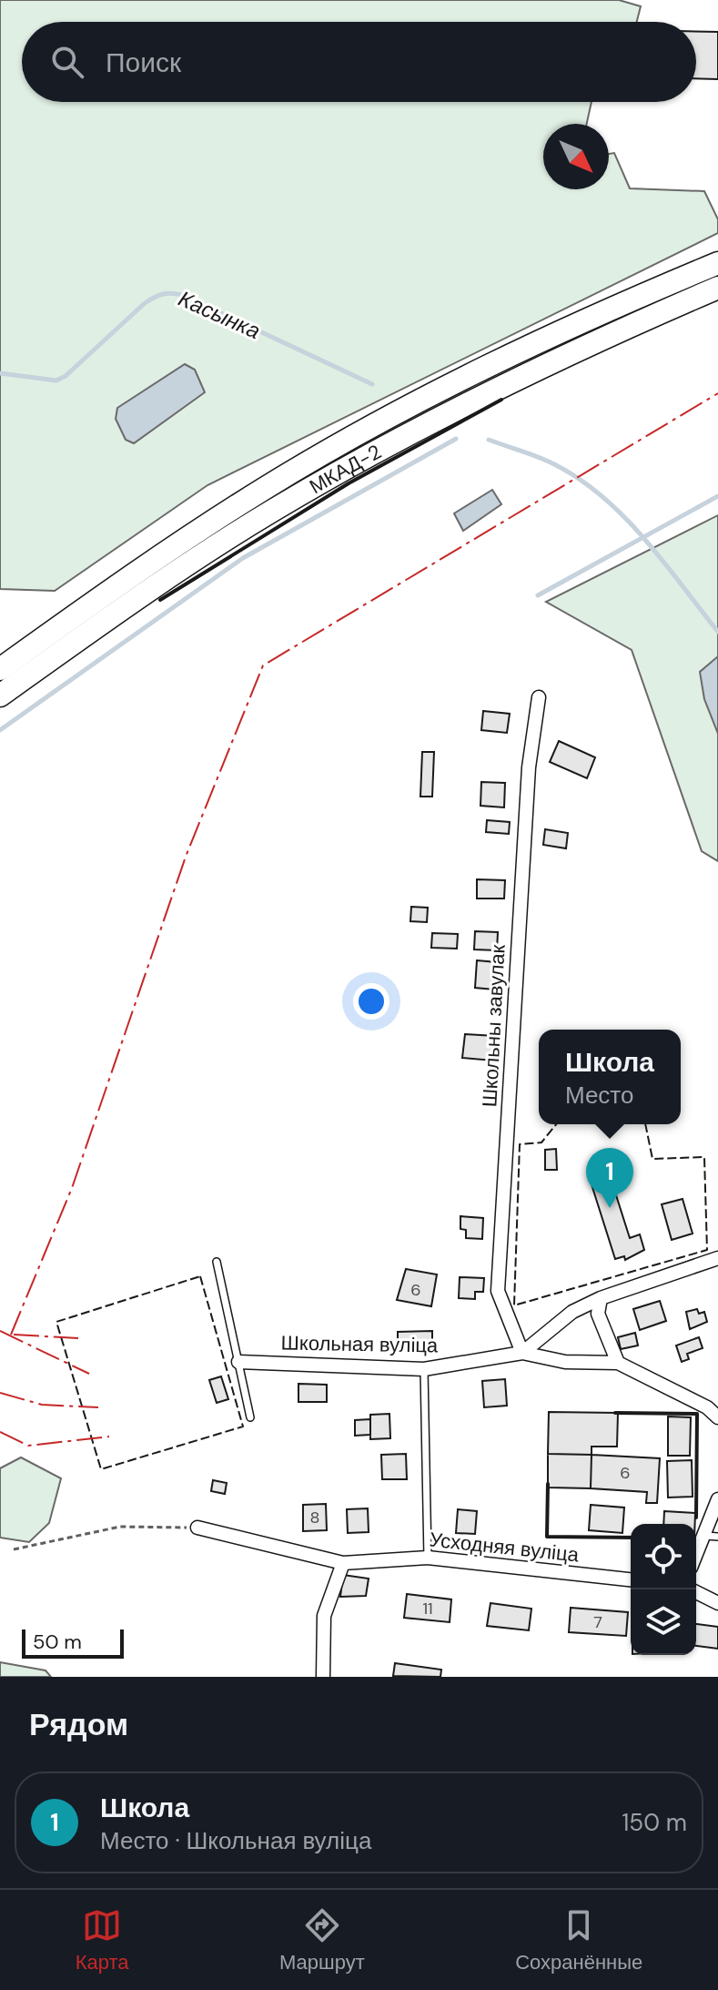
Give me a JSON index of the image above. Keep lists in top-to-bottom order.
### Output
{
  "streets": {
    "highway": ["МКАД-2"],
    "street": ["Школьны завулак", "Школьная вуліца", "Усходняя вуліца"]
  },
  "crossings": [
    ["Школьны завулак", "Школьная вуліца"]
  ],
  "water": ["Касынка"],
  "house_numbers": [
    "6",
    "6",
    "8",
    "11",
    "7"
  ],
  "scale_bar": "50 m",
  "north": "bottom right",
  "page": {
    "search": "Поиск",
    "popup": ["Школа", "Место"],
    "pins": "1",
    "scale": "50 m",
    "heading": "Рядом",
    "list": [
      {
        "mark": "1",
        "name": "Школа",
        "note": "Место · Школьная вуліца",
        "value": "150 m"
      }
    ],
    "nav": ["Карта", "Маршрут", "Сохранённые"]
  }
}
